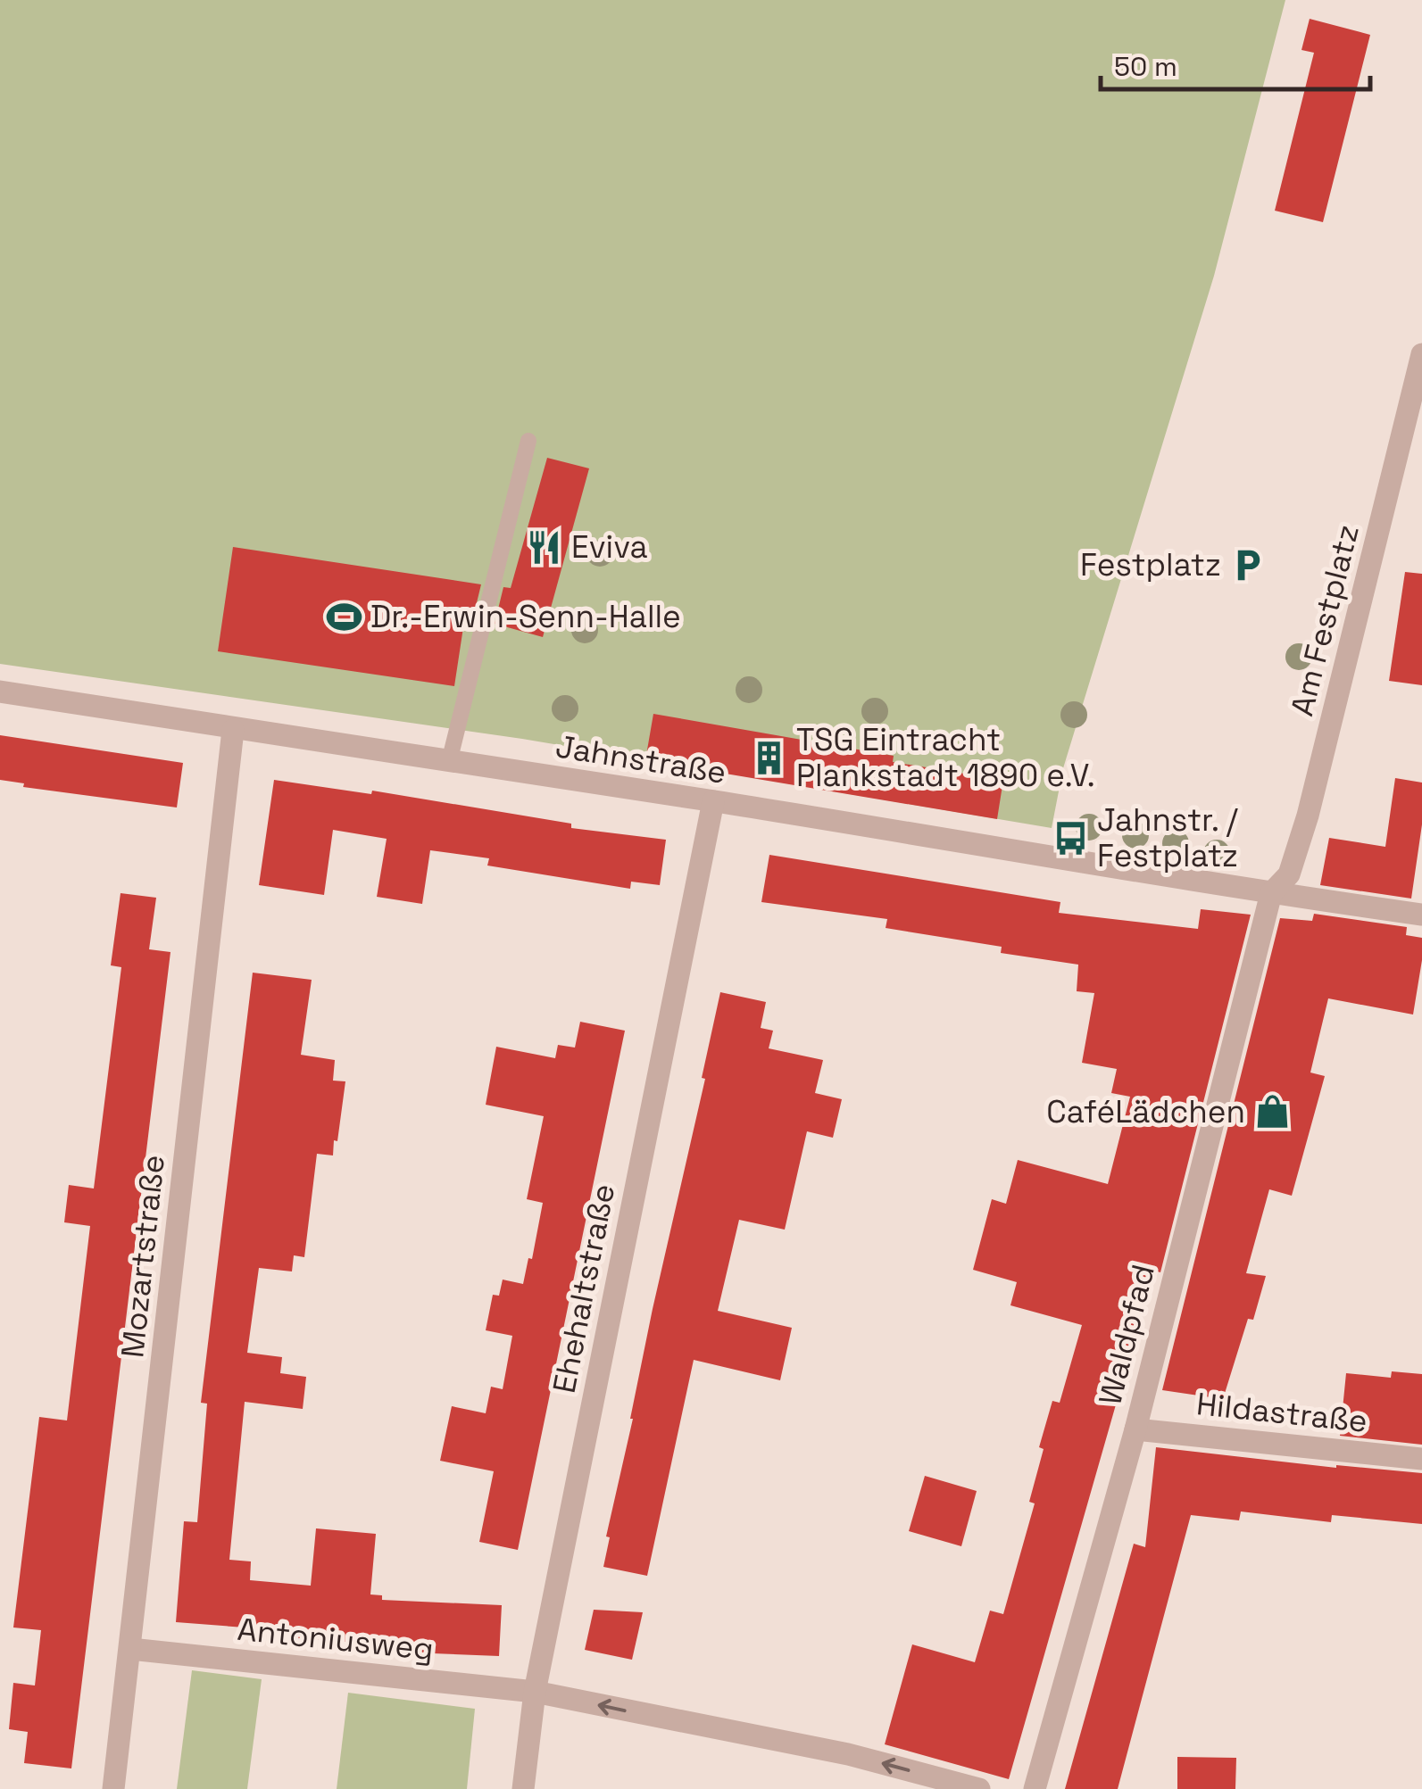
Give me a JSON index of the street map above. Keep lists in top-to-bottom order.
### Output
{
  "streets": {
    "street": [
      "Am Festplatz",
      "Jahnstraße",
      "Mozartstraße",
      "Ehehaltstraße",
      "Waldpfad",
      "Hildastraße",
      "Antoniusweg"
    ]
  },
  "crossings": [
    ["Am Festplatz", "Jahnstraße"],
    ["Am Festplatz", "Waldpfad"],
    ["Jahnstraße", "Mozartstraße"],
    ["Jahnstraße", "Ehehaltstraße"],
    ["Jahnstraße", "Waldpfad"],
    ["Mozartstraße", "Antoniusweg"],
    ["Ehehaltstraße", "Antoniusweg"],
    ["Waldpfad", "Hildastraße"]
  ],
  "places": {
    "restaurant": ["Eviva"],
    "parking": ["Festplatz"],
    "sports": ["Dr.-Erwin-Senn-Halle"],
    "building": ["TSG Eintracht Plankstadt 1890 e.V."],
    "bus stop": ["Jahnstr. / Festplatz"],
    "shop": ["CaféLädchen"]
  },
  "scale_bar": "50 m"
}
